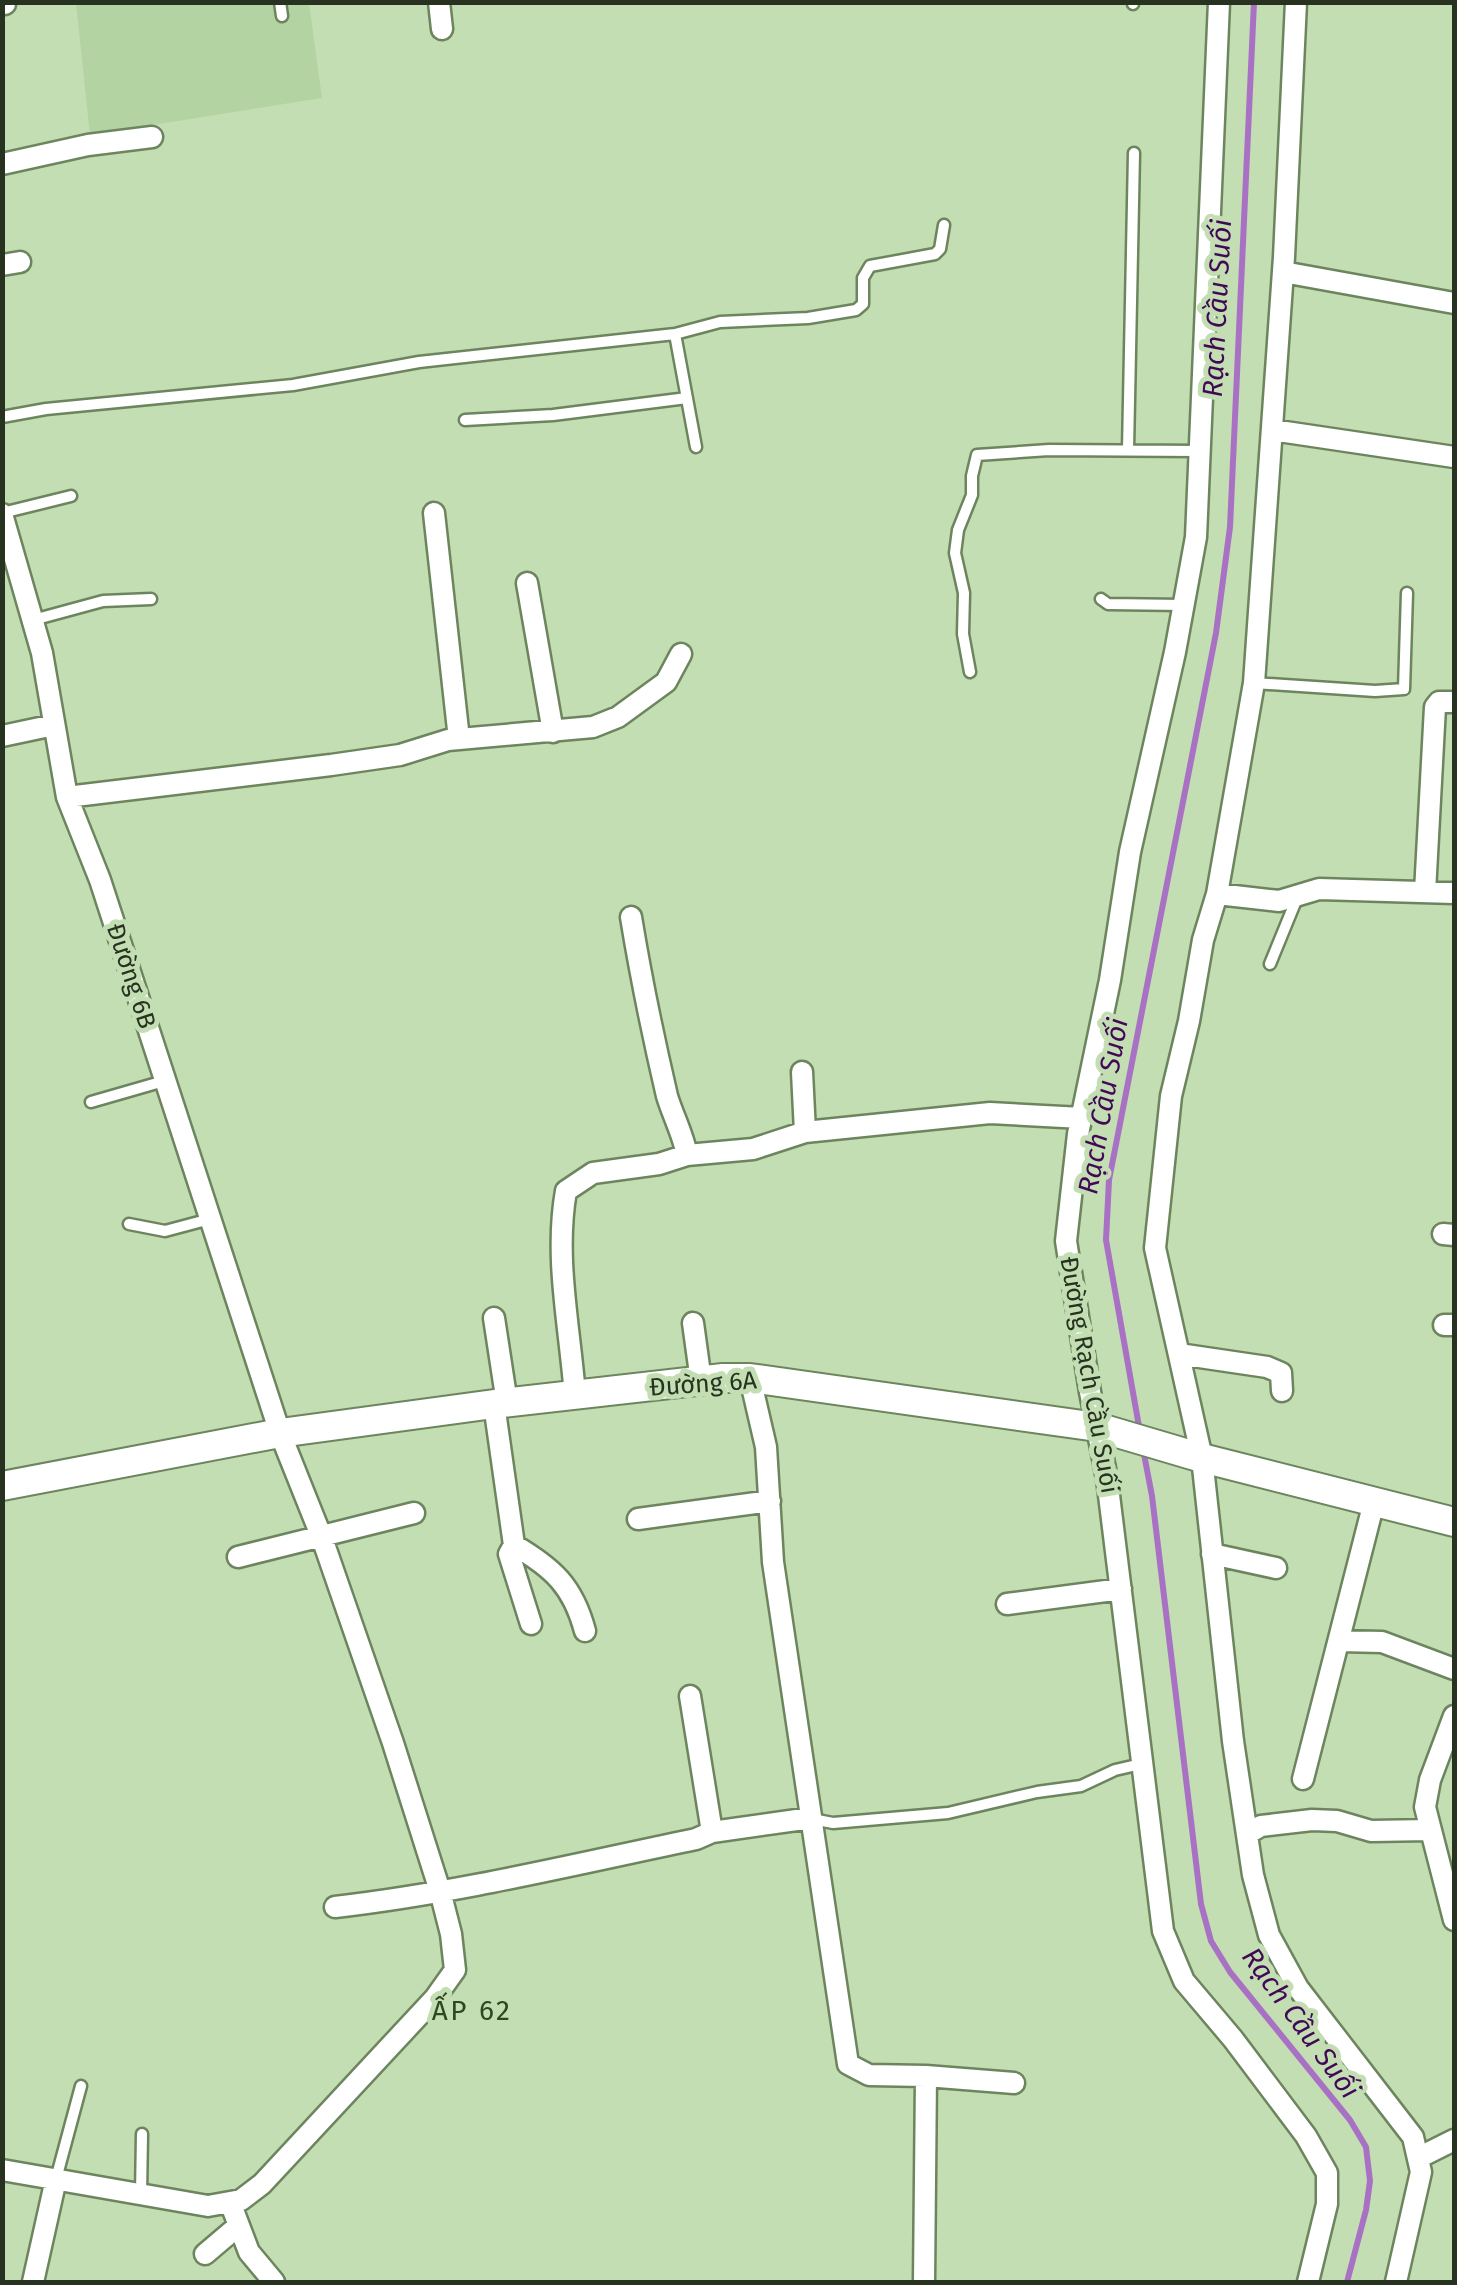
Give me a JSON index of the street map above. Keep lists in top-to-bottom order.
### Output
{
  "streets": {
    "street": ["Đường 6B", "Đường Rạch Cầu Suối", "Đường 6A"]
  },
  "crossings": [
    ["Đường 6B", "Đường 6A"],
    ["Đường Rạch Cầu Suối", "Đường 6A"]
  ],
  "districts": ["ẤP 62"],
  "water": ["Rạch Cầu Suối"]
}
